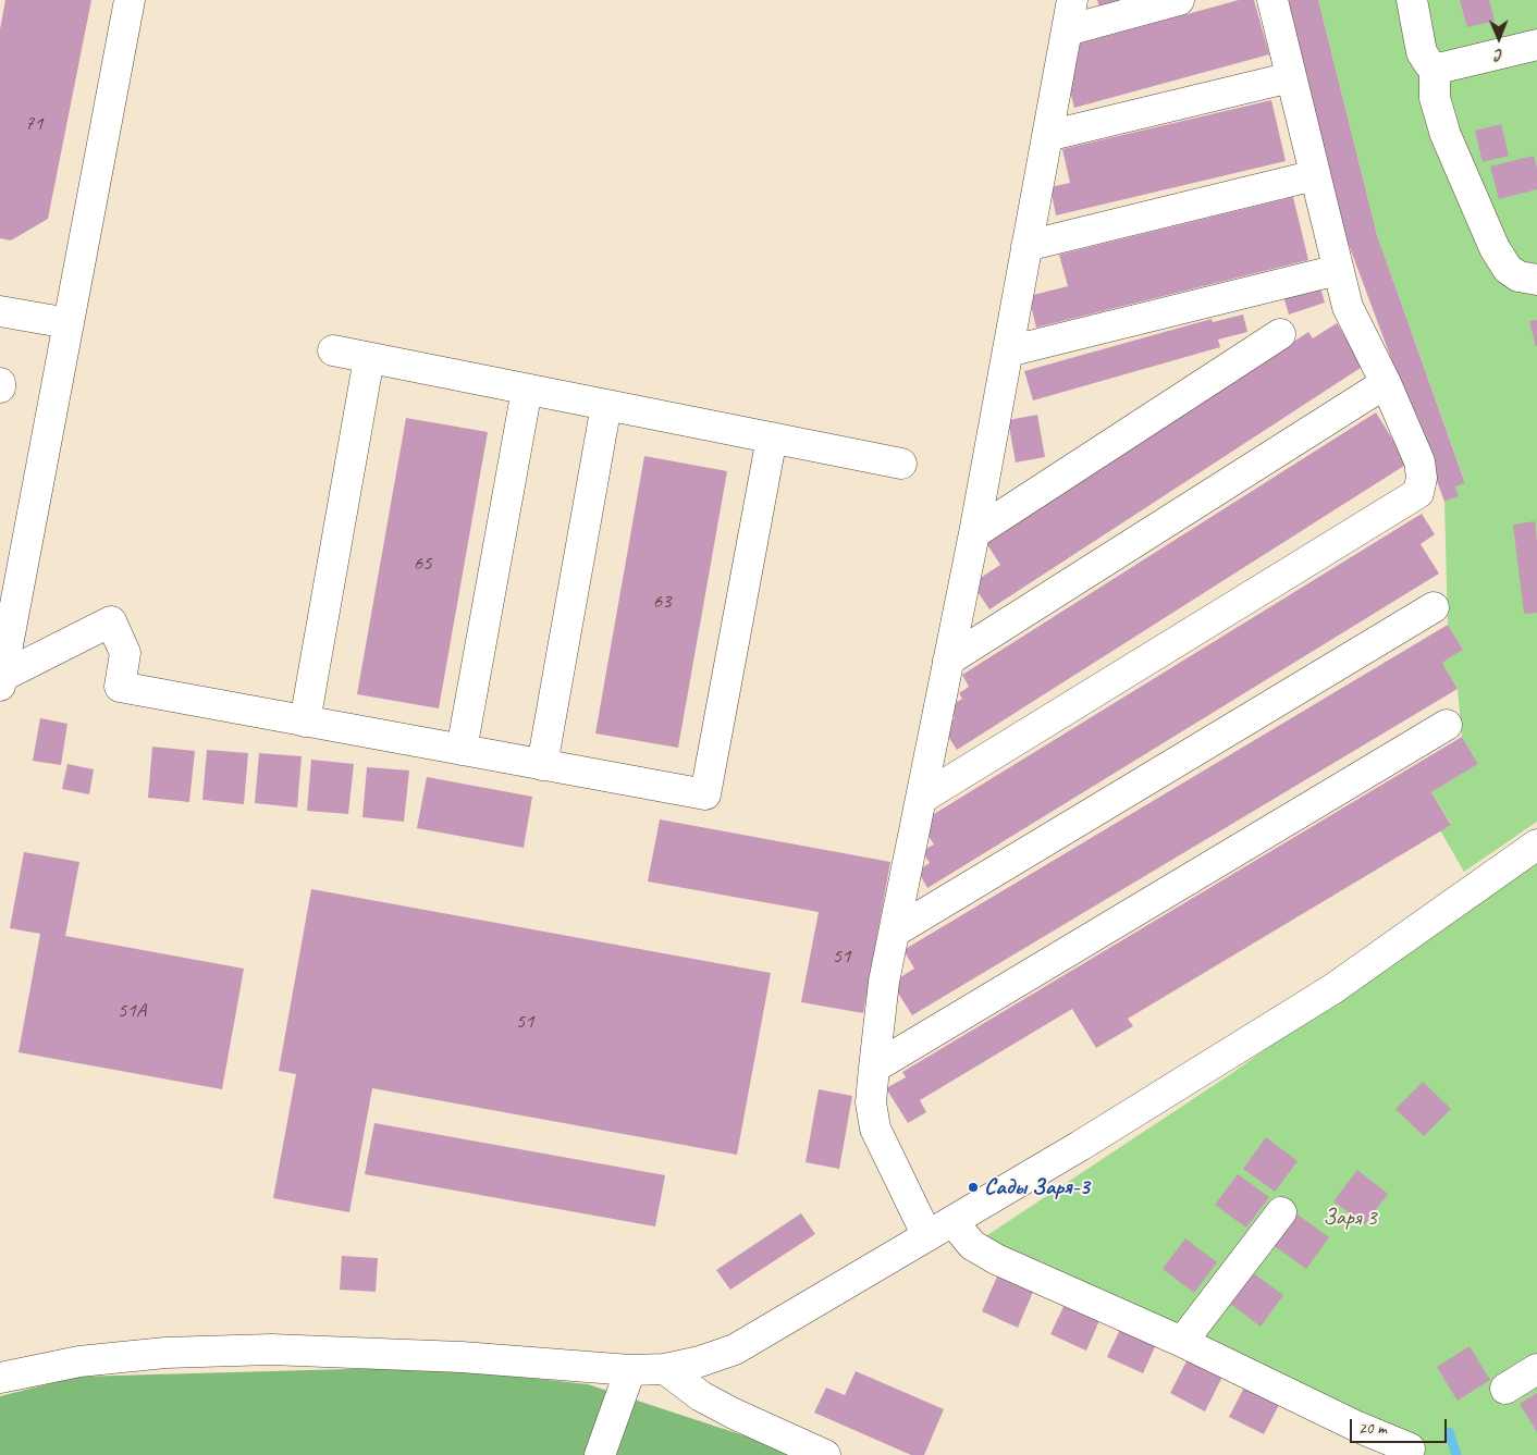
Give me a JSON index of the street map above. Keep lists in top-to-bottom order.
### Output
{
  "parks": ["Заря 3"],
  "places": ["Сады Заря-3"],
  "house_numbers": [
    "71",
    "65",
    "63",
    "51",
    "51А",
    "51"
  ],
  "scale_bar": "20 m",
  "north": "bottom"
}
